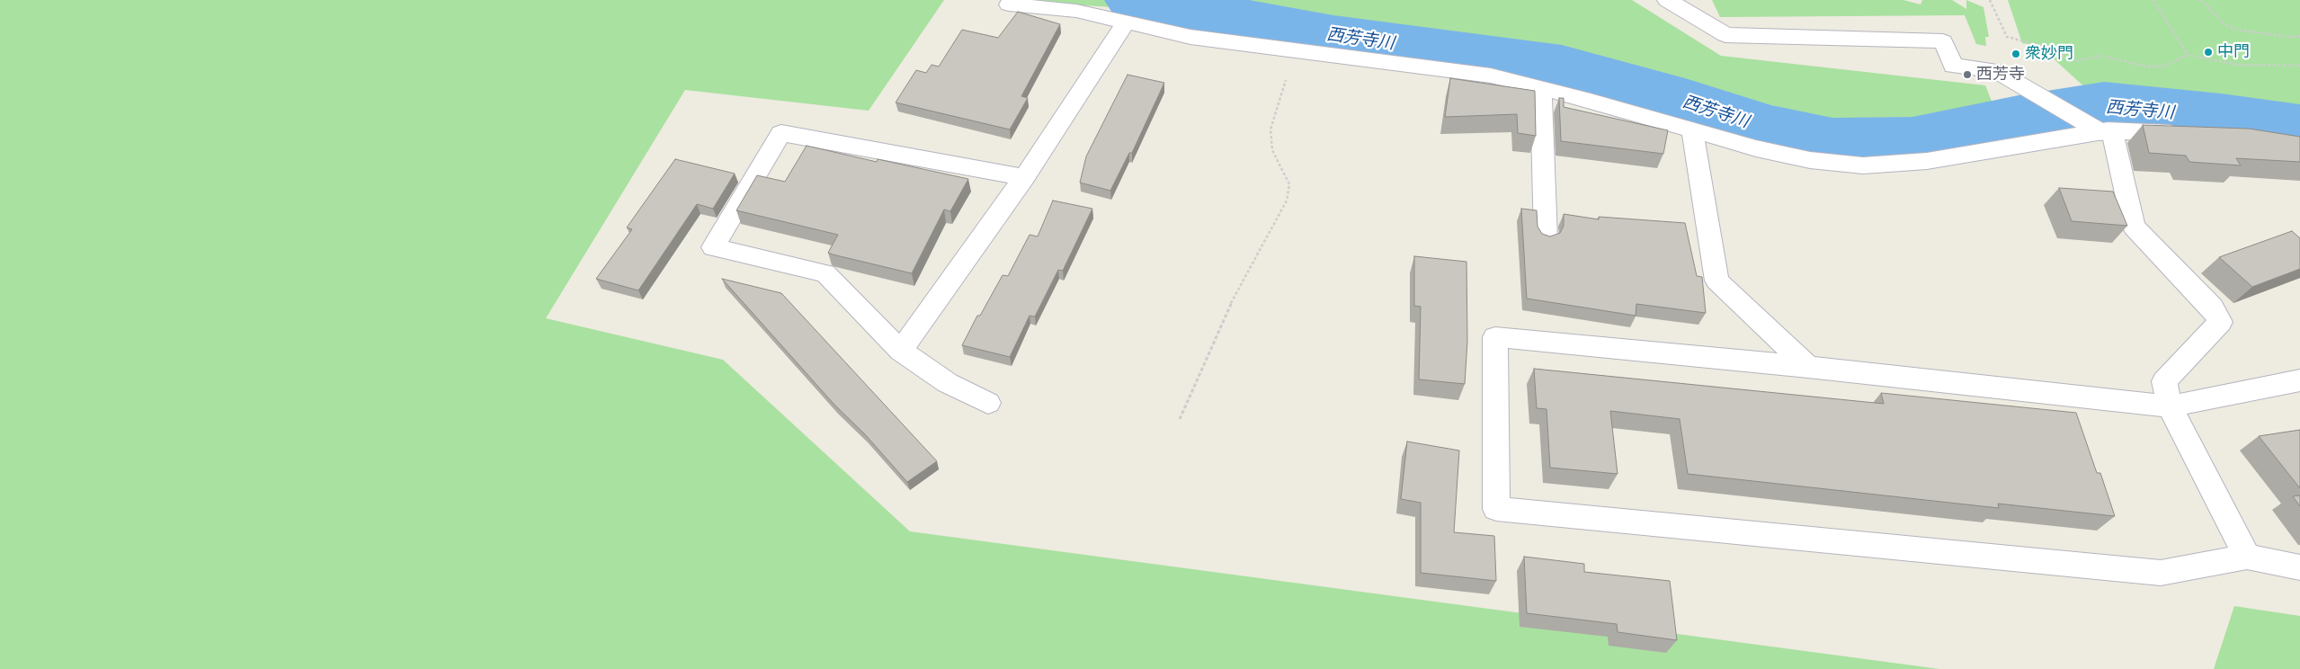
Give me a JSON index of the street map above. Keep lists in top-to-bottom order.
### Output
{
  "water": ["西芳寺川"],
  "places": ["中門", "衆妙門", "西芳寺"]
}
